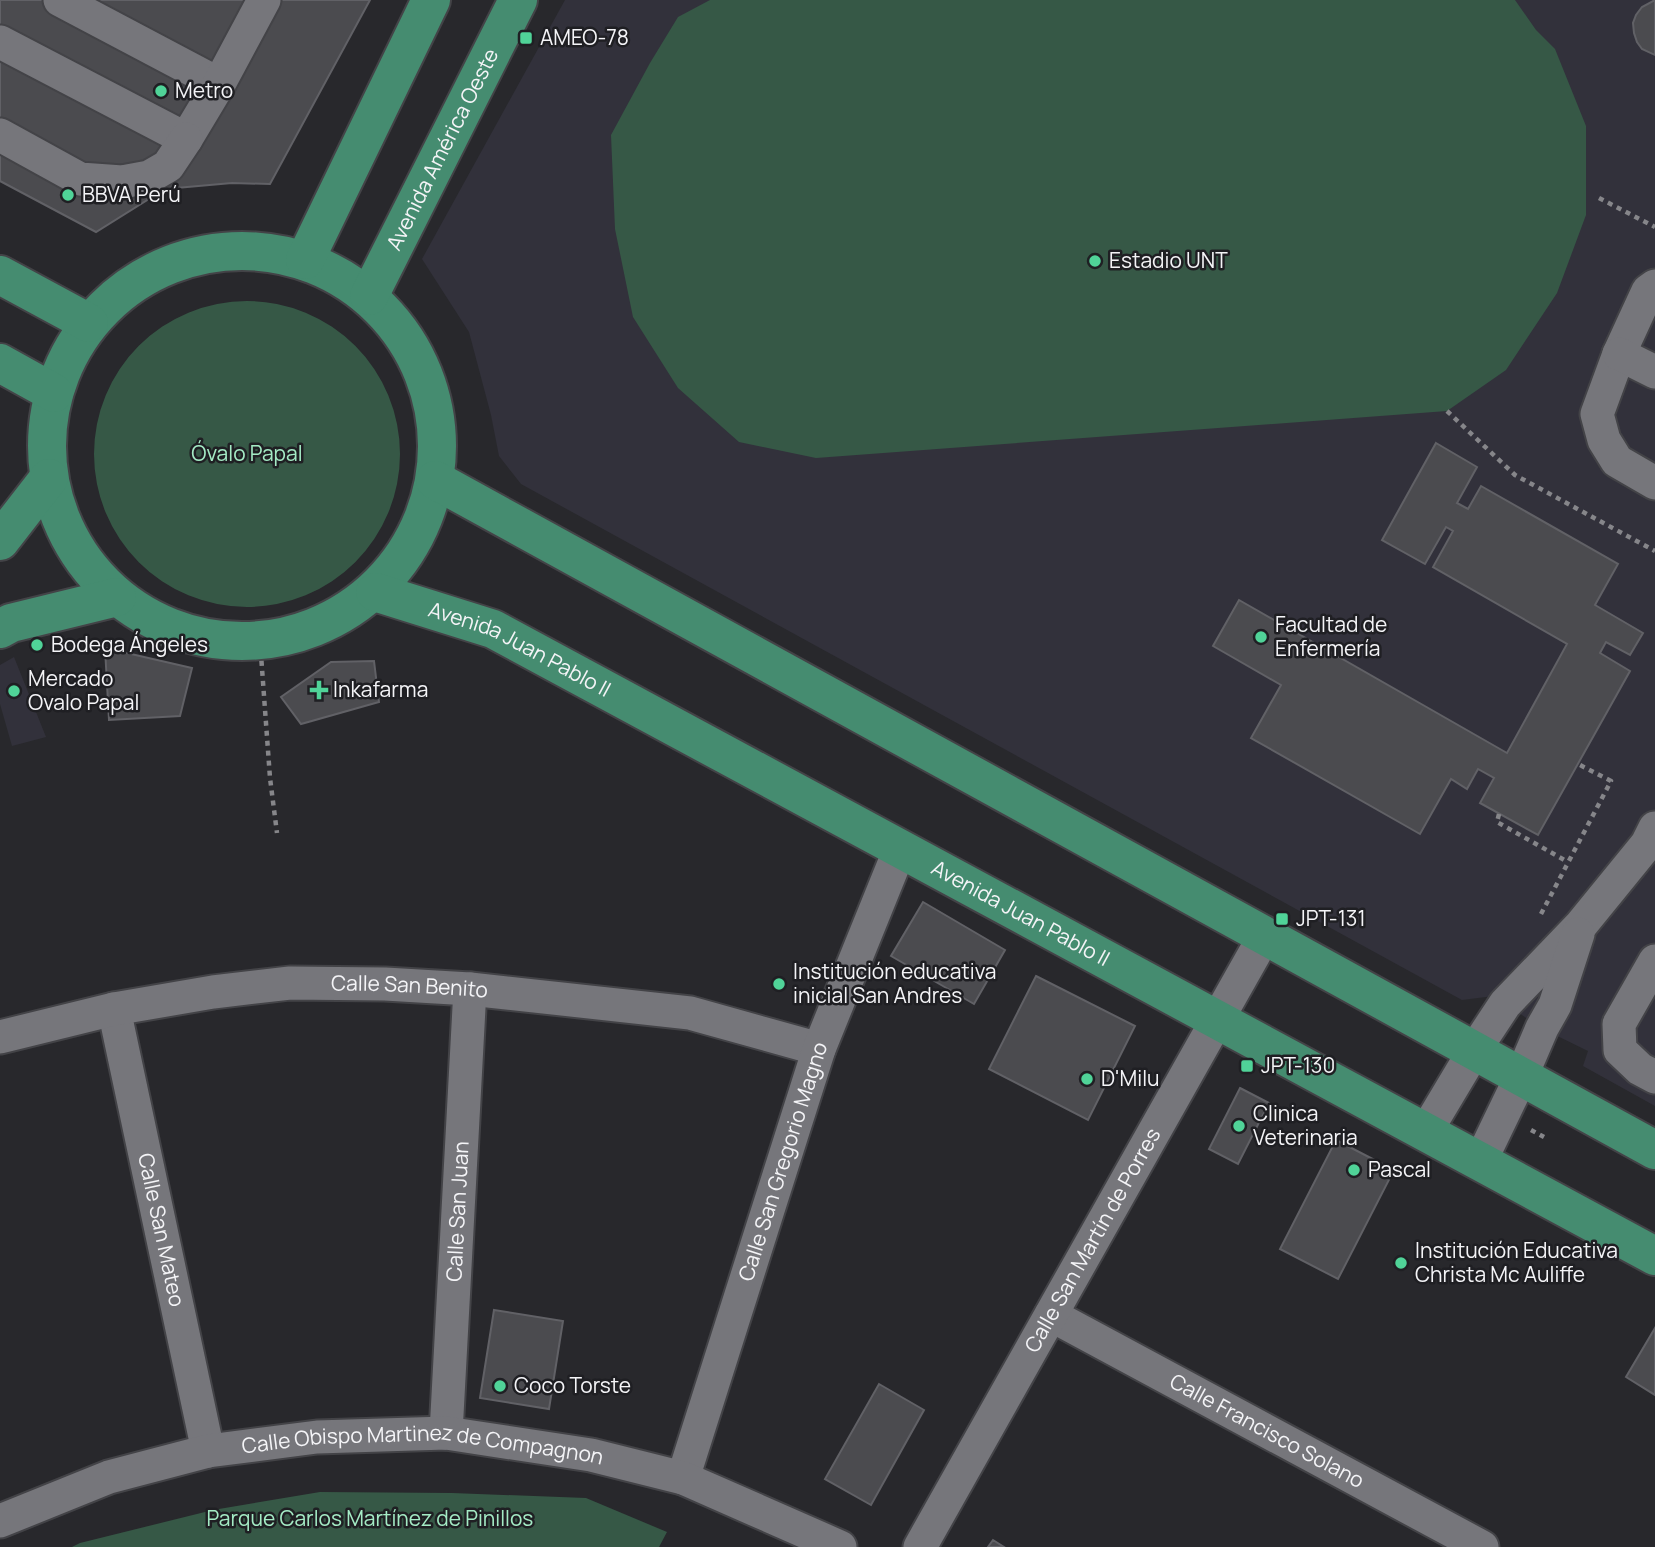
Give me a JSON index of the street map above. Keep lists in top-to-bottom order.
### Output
{
  "streets": {
    "main road": ["Avenida América Oeste", "Avenida Juan Pablo II"],
    "street": [
      "Calle San Benito",
      "Calle San Gregorio Magno",
      "Calle San Juan",
      "Calle San Mateo",
      "Calle San Martín de Porres",
      "Calle Francisco Solano",
      "Calle Obispo Martinez de Compagnon"
    ]
  },
  "crossings": [
    ["Avenida Juan Pablo II", "Calle San Gregorio Magno"],
    ["Avenida Juan Pablo II", "Calle San Martín de Porres"],
    ["Calle San Benito", "Calle San Gregorio Magno"],
    ["Calle San Benito", "Calle San Juan"],
    ["Calle San Benito", "Calle San Mateo"],
    ["Calle San Gregorio Magno", "Calle Obispo Martinez de Compagnon"],
    ["Calle San Juan", "Calle Obispo Martinez de Compagnon"],
    ["Calle San Mateo", "Calle Obispo Martinez de Compagnon"],
    ["Calle San Martín de Porres", "Calle Francisco Solano"]
  ],
  "parks": ["Óvalo Papal", "Parque Carlos Martínez de Pinillos"],
  "places": {
    "transit": ["AMEO-78", "JPT-131", "JPT-130"],
    "other": [
      "Metro",
      "BBVA Perú",
      "Estadio UNT",
      "Facultad de Enfermería",
      "Bodega Ángeles",
      "Mercado Ovalo Papal",
      "Institución educativa inicial San Andres",
      "D'Milu",
      "Clinica Veterinaria",
      "Pascal",
      "Institución Educativa Christa Mc Auliffe",
      "Coco Torste"
    ],
    "health": ["Inkafarma"]
  }
}
